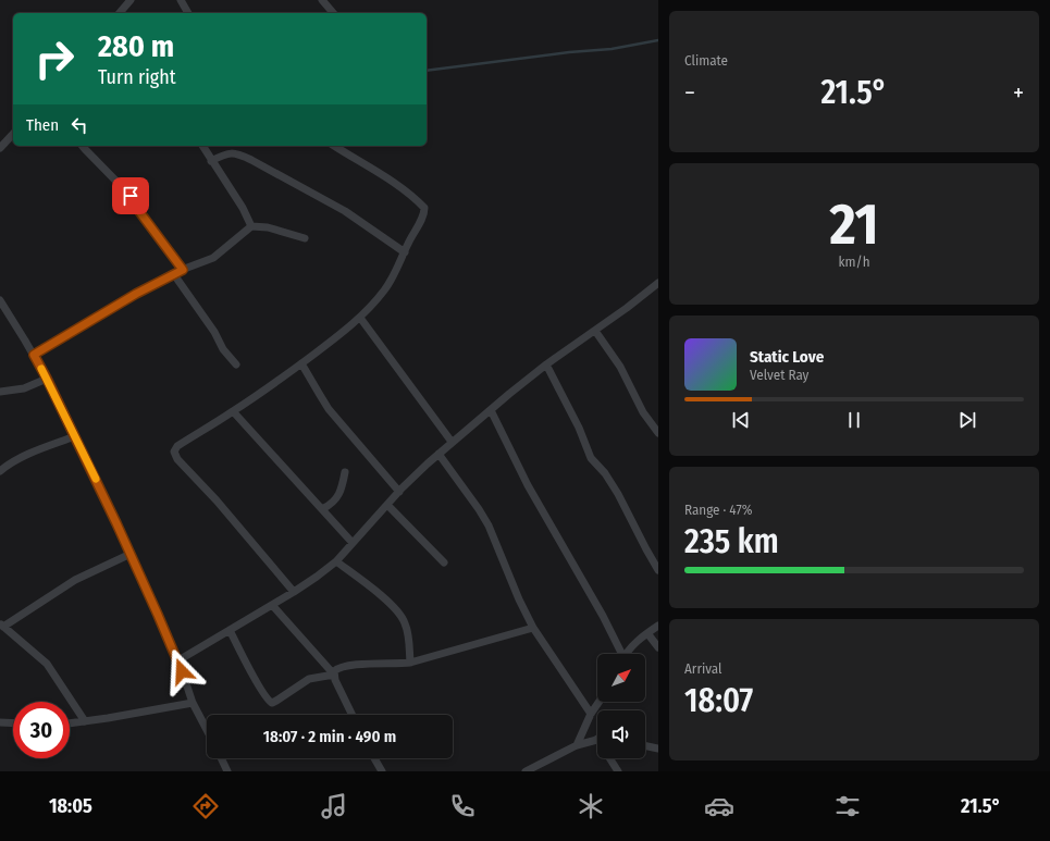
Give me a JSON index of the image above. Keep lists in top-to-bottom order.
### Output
{
  "north": "top right",
  "page": {
    "tile": [
      "Climate",
      ["21", "km/h"],
      ["Range · 47%", "235 km"],
      ["Arrival", "18:07"]
    ],
    "turn": ["280 m", "Turn right"],
    "heat": ["−", "21.5°", "+"],
    "then": "Then",
    "song": ["Static Love", "Velvet Ray"],
    "limit": "30",
    "trip": "18:07 · 2 min · 490 m",
    "tabs": ["18:05", "21.5°"]
  }
}
